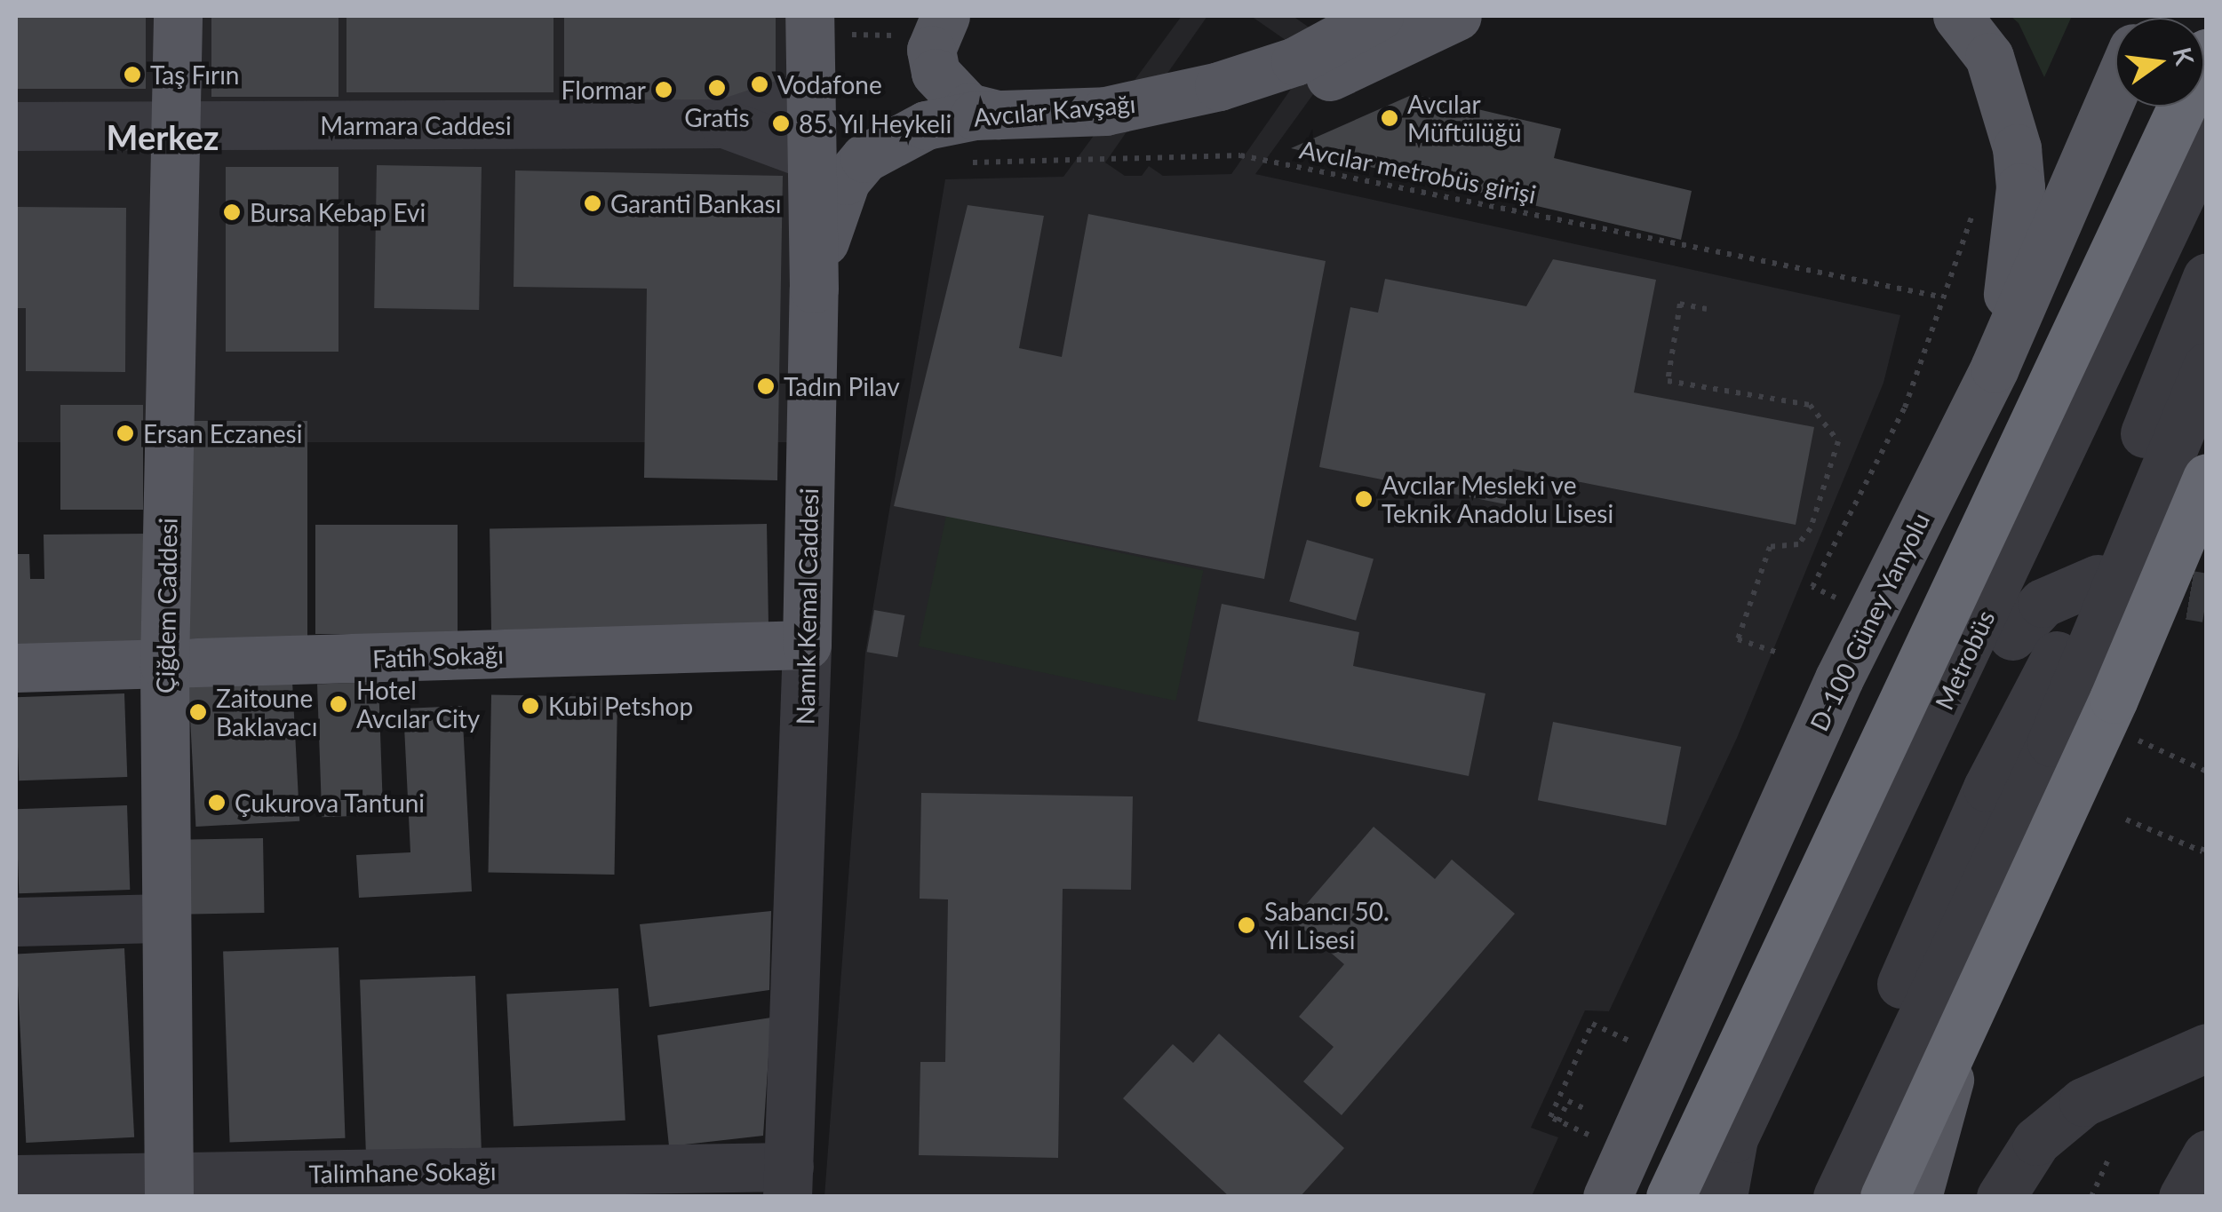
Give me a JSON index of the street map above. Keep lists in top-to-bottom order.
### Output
{
  "streets": {
    "main road": [
      "Avcılar Kavşağı",
      "Çiğdem Caddesi",
      "Namık Kemal Caddesi",
      "D-100 Güney Yanyolu",
      "Fatih Sokağı"
    ],
    "street": ["Marmara Caddesi", "Metrobüs", "Talimhane Sokağı"],
    "path": ["Avcılar metrobüs girişi"]
  },
  "crossings": [
    ["Avcılar Kavşağı", "Namık Kemal Caddesi"],
    ["Marmara Caddesi", "Çiğdem Caddesi"],
    ["Marmara Caddesi", "Namık Kemal Caddesi"],
    ["Çiğdem Caddesi", "Fatih Sokağı"],
    ["Çiğdem Caddesi", "Talimhane Sokağı"],
    ["Namık Kemal Caddesi", "Fatih Sokağı"],
    ["Namık Kemal Caddesi", "Talimhane Sokağı"]
  ],
  "districts": ["Merkez"],
  "places": [
    "Taş Fırın",
    "Vodafone",
    "Gratis",
    "Flormar",
    "Avcılar Müftülüğü",
    "85. Yıl Heykeli",
    "Garanti Bankası",
    "Bursa Kebap Evi",
    "Tadın Pilav",
    "Ersan Eczanesi",
    "Avcılar Mesleki ve Teknik Anadolu Lisesi",
    "Hotel Avcılar City",
    "Kubi Petshop",
    "Zaitoune Baklavacı",
    "Çukurova Tantuni",
    "Sabancı 50. Yıl Lisesi"
  ],
  "north": "right"
}
